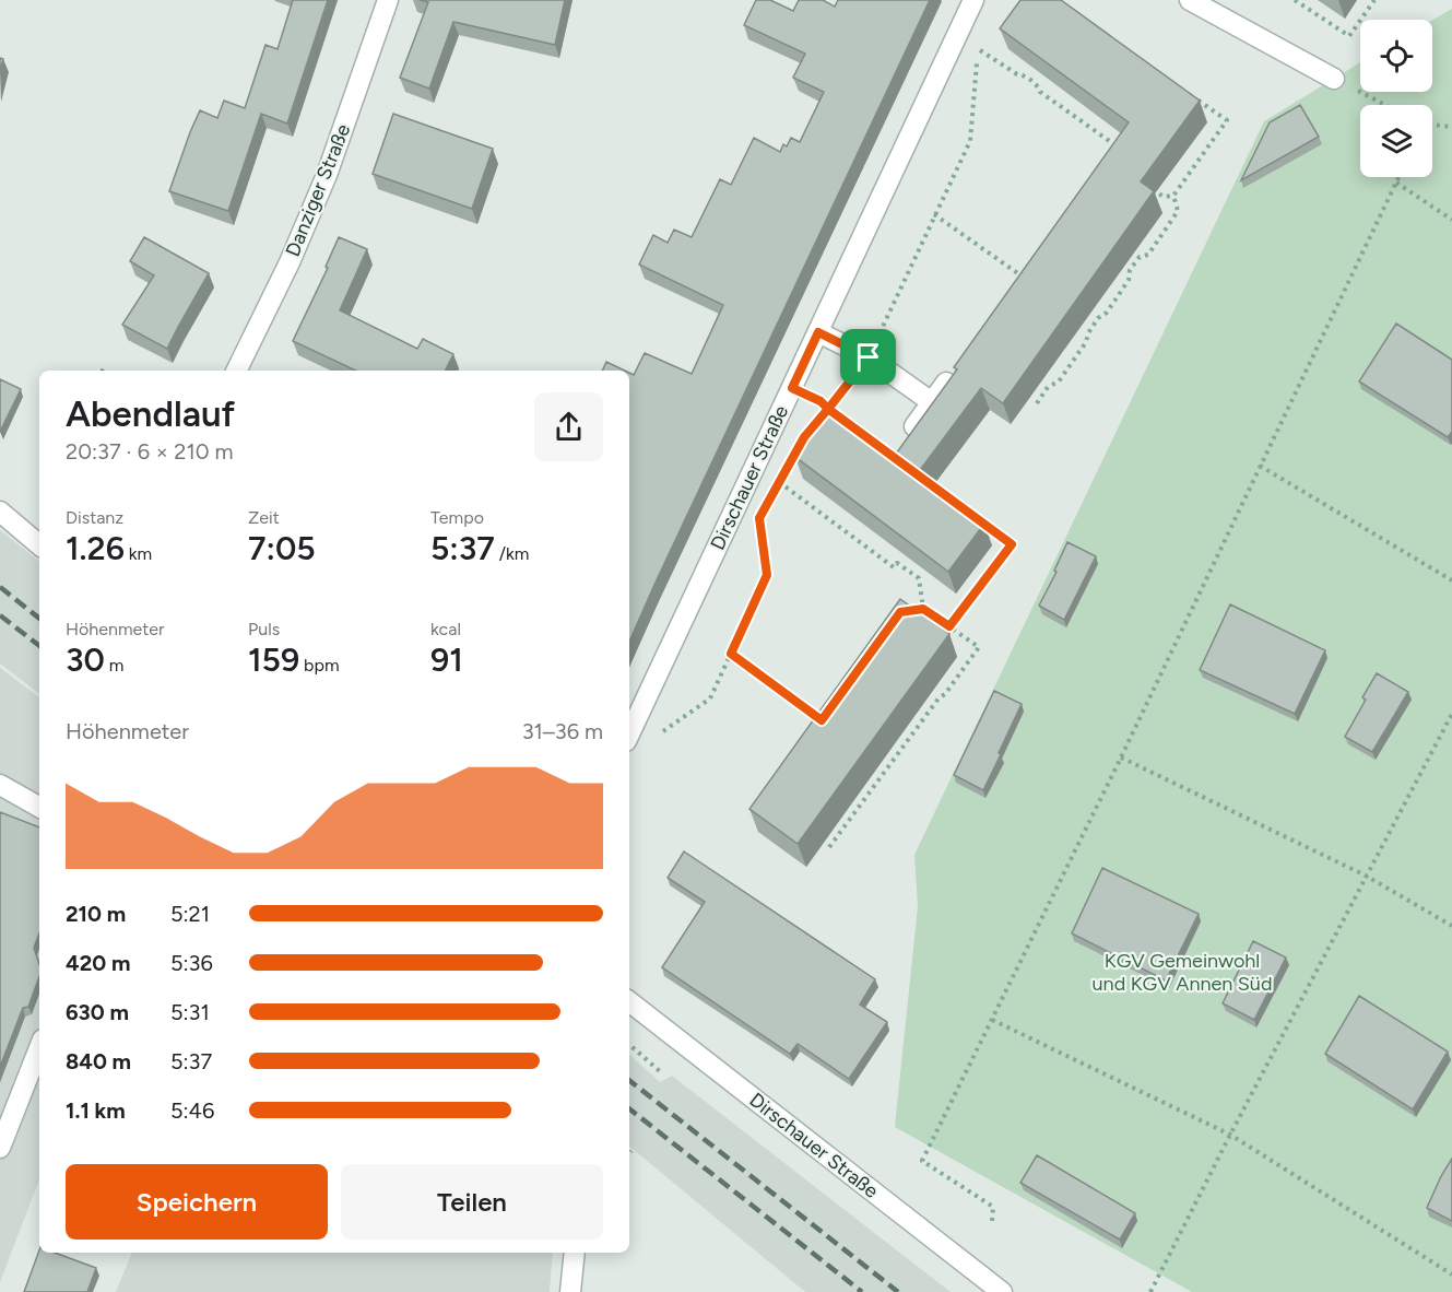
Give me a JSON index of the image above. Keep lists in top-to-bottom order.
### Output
{
  "streets": {
    "street": ["Danziger Straße", "Dirschauer Straße"]
  },
  "parks": ["KGV Gemeinwohl und KGV Annen Süd"],
  "page": {
    "heading": ["Abendlauf", "20:37 · 6 × 210 m"],
    "stats": [
      ["Distanz", "1.26 km"],
      ["Zeit", "7:05"],
      ["Tempo", "5:37 /km"],
      ["Höhenmeter", "30 m"],
      ["Puls", "159 bpm"],
      ["kcal", "91"]
    ],
    "chart": ["Höhenmeter", "31–36 m"],
    "list": [
      {
        "name": "210 m",
        "note": "5:21"
      },
      {
        "name": "420 m",
        "note": "5:36"
      },
      {
        "name": "630 m",
        "note": "5:31"
      },
      {
        "name": "840 m",
        "note": "5:37"
      },
      {
        "name": "1.1 km",
        "note": "5:46"
      }
    ],
    "buttons": ["Speichern", "Teilen"]
  }
}
